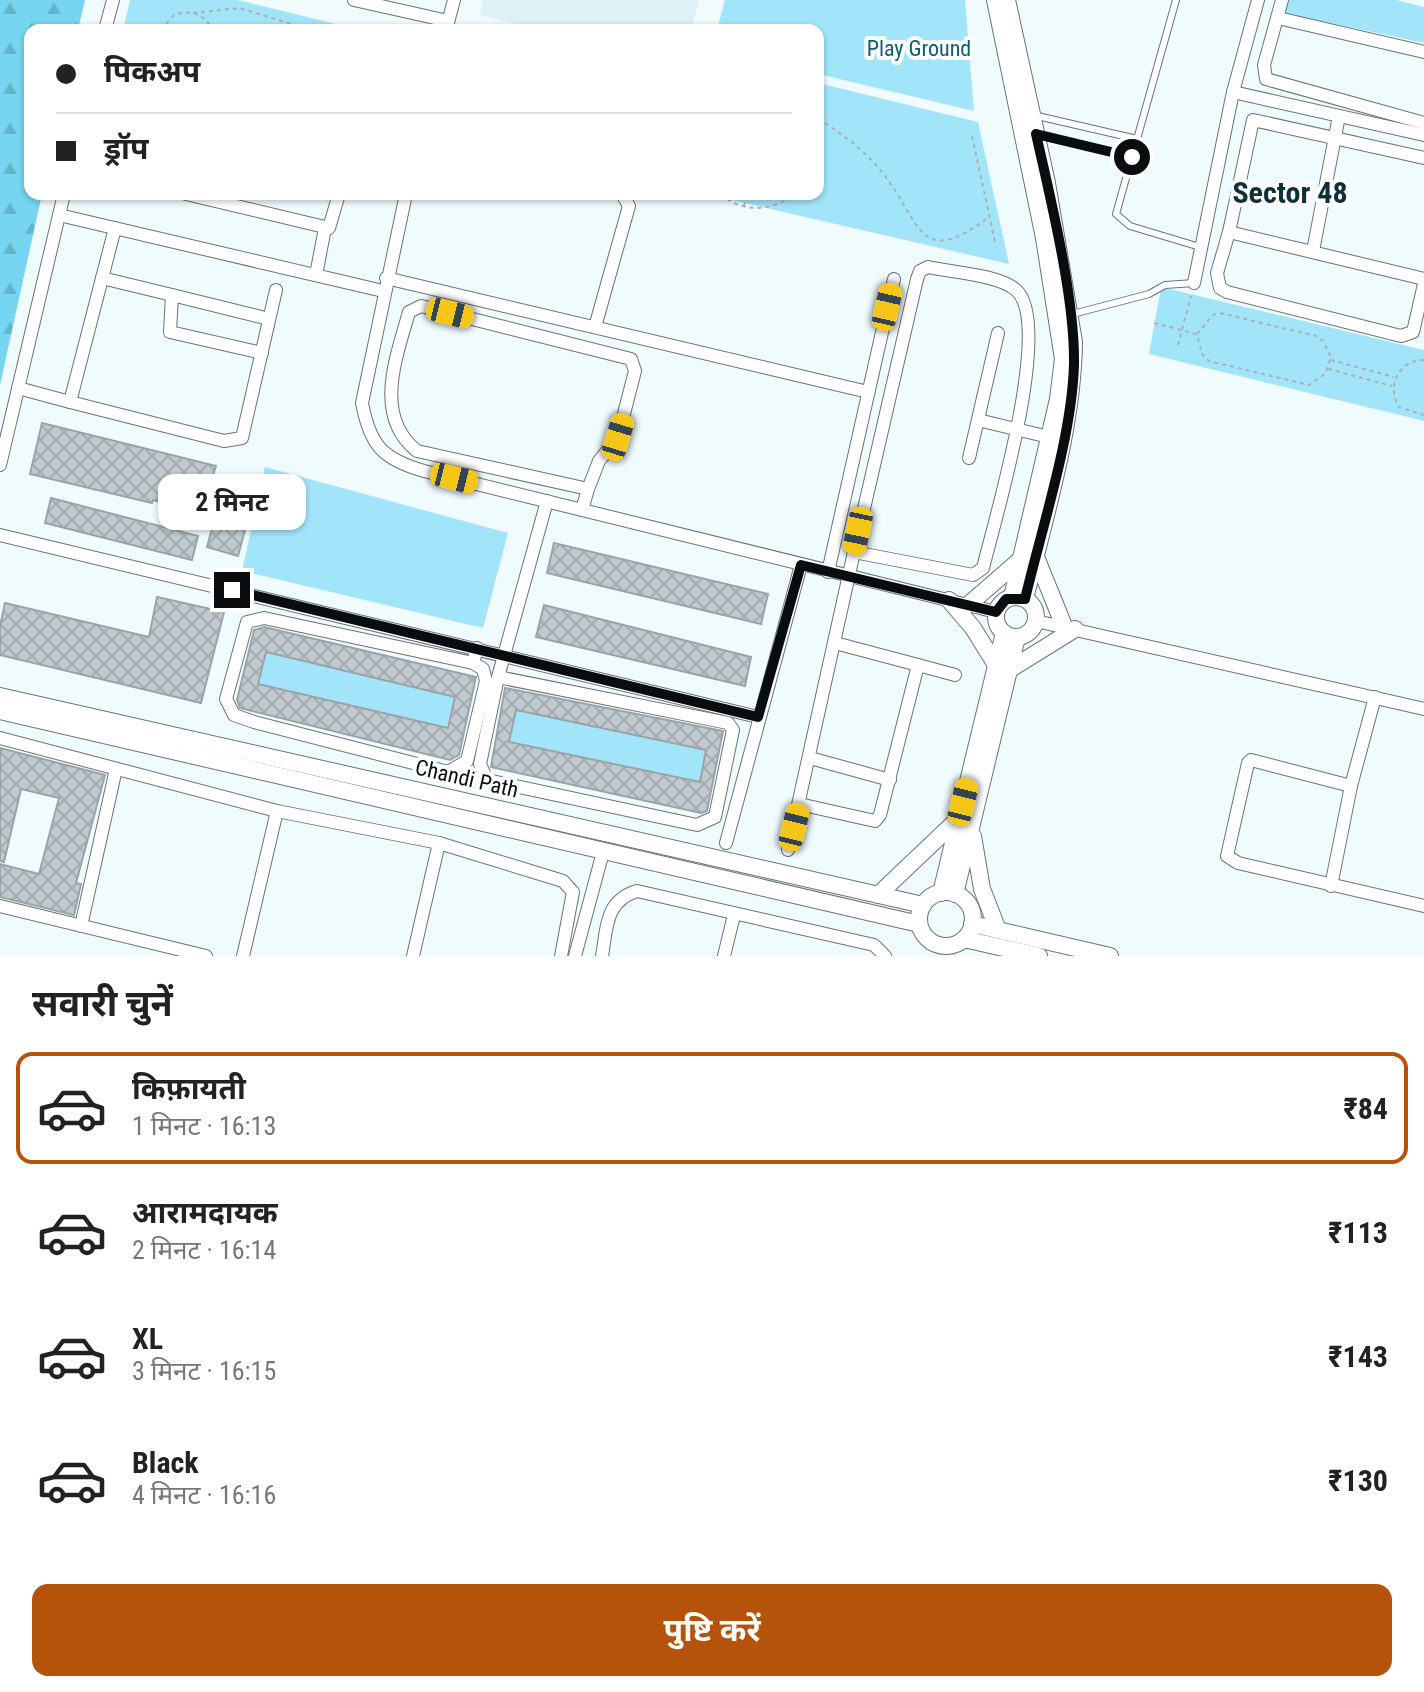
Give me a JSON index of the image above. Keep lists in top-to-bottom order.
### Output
{
  "streets": {
    "main road": ["Chandi Path"]
  },
  "districts": ["Sector 48"],
  "parks": ["Play Ground"],
  "page": {
    "banner": ["पिकअप", "ड्रॉप"],
    "bubble": "2 मिनट",
    "heading": "सवारी चुनें",
    "list": [
      {
        "name": "किफ़ायती",
        "note": "1 मिनट · 16:13",
        "value": "₹84"
      },
      {
        "name": "आरामदायक",
        "note": "2 मिनट · 16:14",
        "value": "₹113"
      },
      {
        "name": "XL",
        "note": "3 मिनट · 16:15",
        "value": "₹143"
      },
      {
        "name": "Black",
        "note": "4 मिनट · 16:16",
        "value": "₹130"
      }
    ],
    "buttons": "पुष्टि करें"
  }
}
